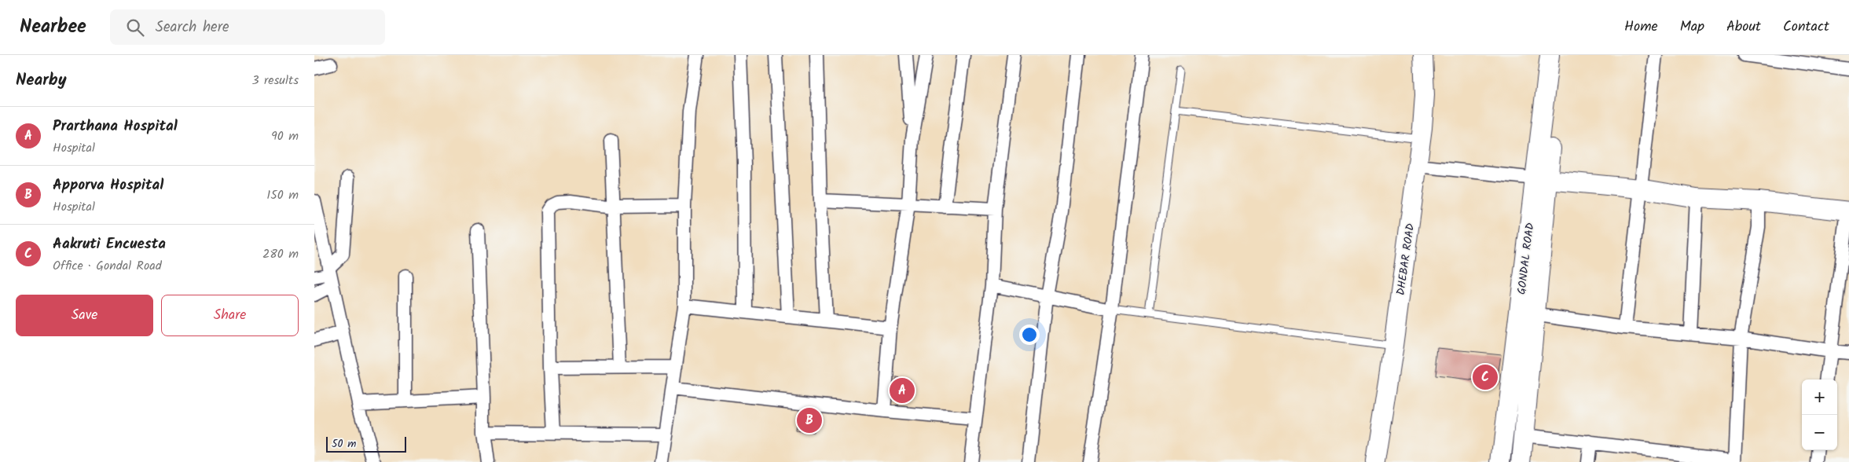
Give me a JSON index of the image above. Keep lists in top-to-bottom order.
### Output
{
  "streets": {
    "main road": ["GONDAL ROAD", "DHEBAR ROAD"]
  },
  "scale_bar": "50 m",
  "page": {
    "header": "Nearbee",
    "search": "Search here",
    "nav": [
      "Home",
      "Map",
      "About",
      "Contact"
    ],
    "heading": ["Nearby", "3 results"],
    "list": [
      {
        "mark": "A",
        "name": "Prarthana Hospital",
        "note": "Hospital",
        "value": "90 m"
      },
      {
        "mark": "B",
        "name": "Apporva Hospital",
        "note": "Hospital",
        "value": "150 m"
      },
      {
        "mark": "C",
        "name": "Aakruti Encuesta",
        "note": "Office · Gondal Road",
        "value": "280 m"
      }
    ],
    "buttons": ["Save", "Share"],
    "pins": ["C", "A", "B"],
    "map_buttons": ["+", "−"],
    "scale": "50 m"
  }
}
